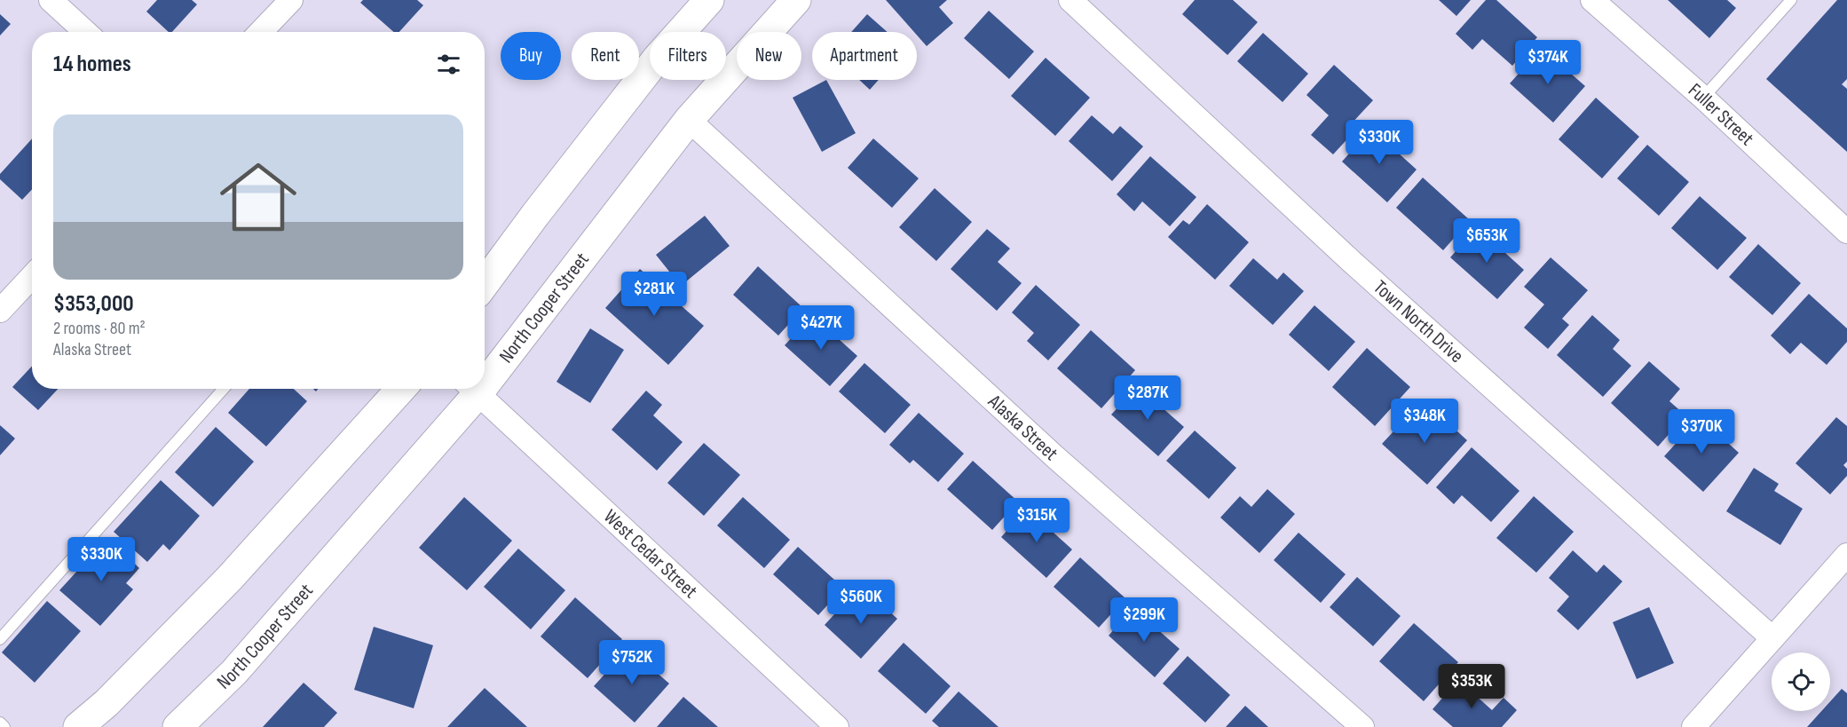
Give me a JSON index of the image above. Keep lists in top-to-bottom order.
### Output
{
  "streets": {
    "main road": ["North Cooper Street"],
    "street": [
      "Fuller Street",
      "Town North Drive",
      "Alaska Street",
      "West Cedar Street"
    ]
  },
  "crossings": [
    ["North Cooper Street", "Alaska Street"]
  ],
  "page": {
    "chip": [
      "Buy",
      "Rent",
      "Filters",
      "New",
      "Apartment"
    ],
    "heading": "14 homes",
    "price": [
      "$374K",
      "$330K",
      "$653K",
      "$281K",
      "$427K",
      "$287K",
      "$348K",
      "$370K",
      "$315K",
      "$330K",
      "$560K",
      "$299K",
      "$752K",
      "$353K"
    ],
    "list": [
      {
        "name": "$353,000",
        "note": "2 rooms · 80 m² · Alaska Street"
      }
    ]
  }
}
